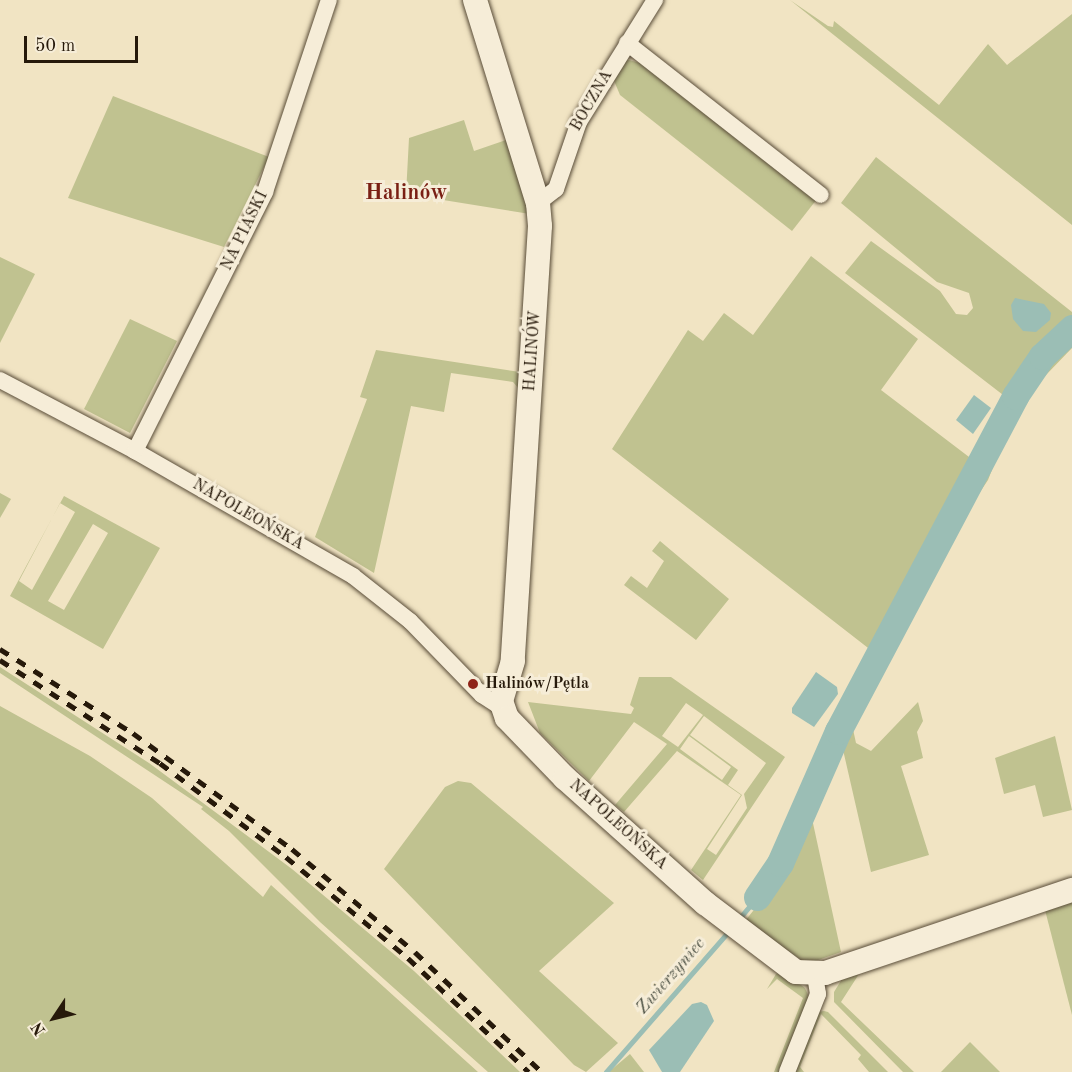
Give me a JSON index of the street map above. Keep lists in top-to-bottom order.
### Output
{
  "streets": {
    "street": [
      "BOCZNA",
      "NA PIASKI",
      "HALINÓW",
      "NAPOLEOŃSKA"
    ]
  },
  "crossings": [
    ["BOCZNA", "HALINÓW"],
    ["NA PIASKI", "NAPOLEOŃSKA"],
    ["HALINÓW", "NAPOLEOŃSKA"]
  ],
  "districts": ["Halinów"],
  "water": ["Zwierzyniec"],
  "places": ["Halinów/Pętla"],
  "scale_bar": "50 m",
  "north": "bottom left"
}
